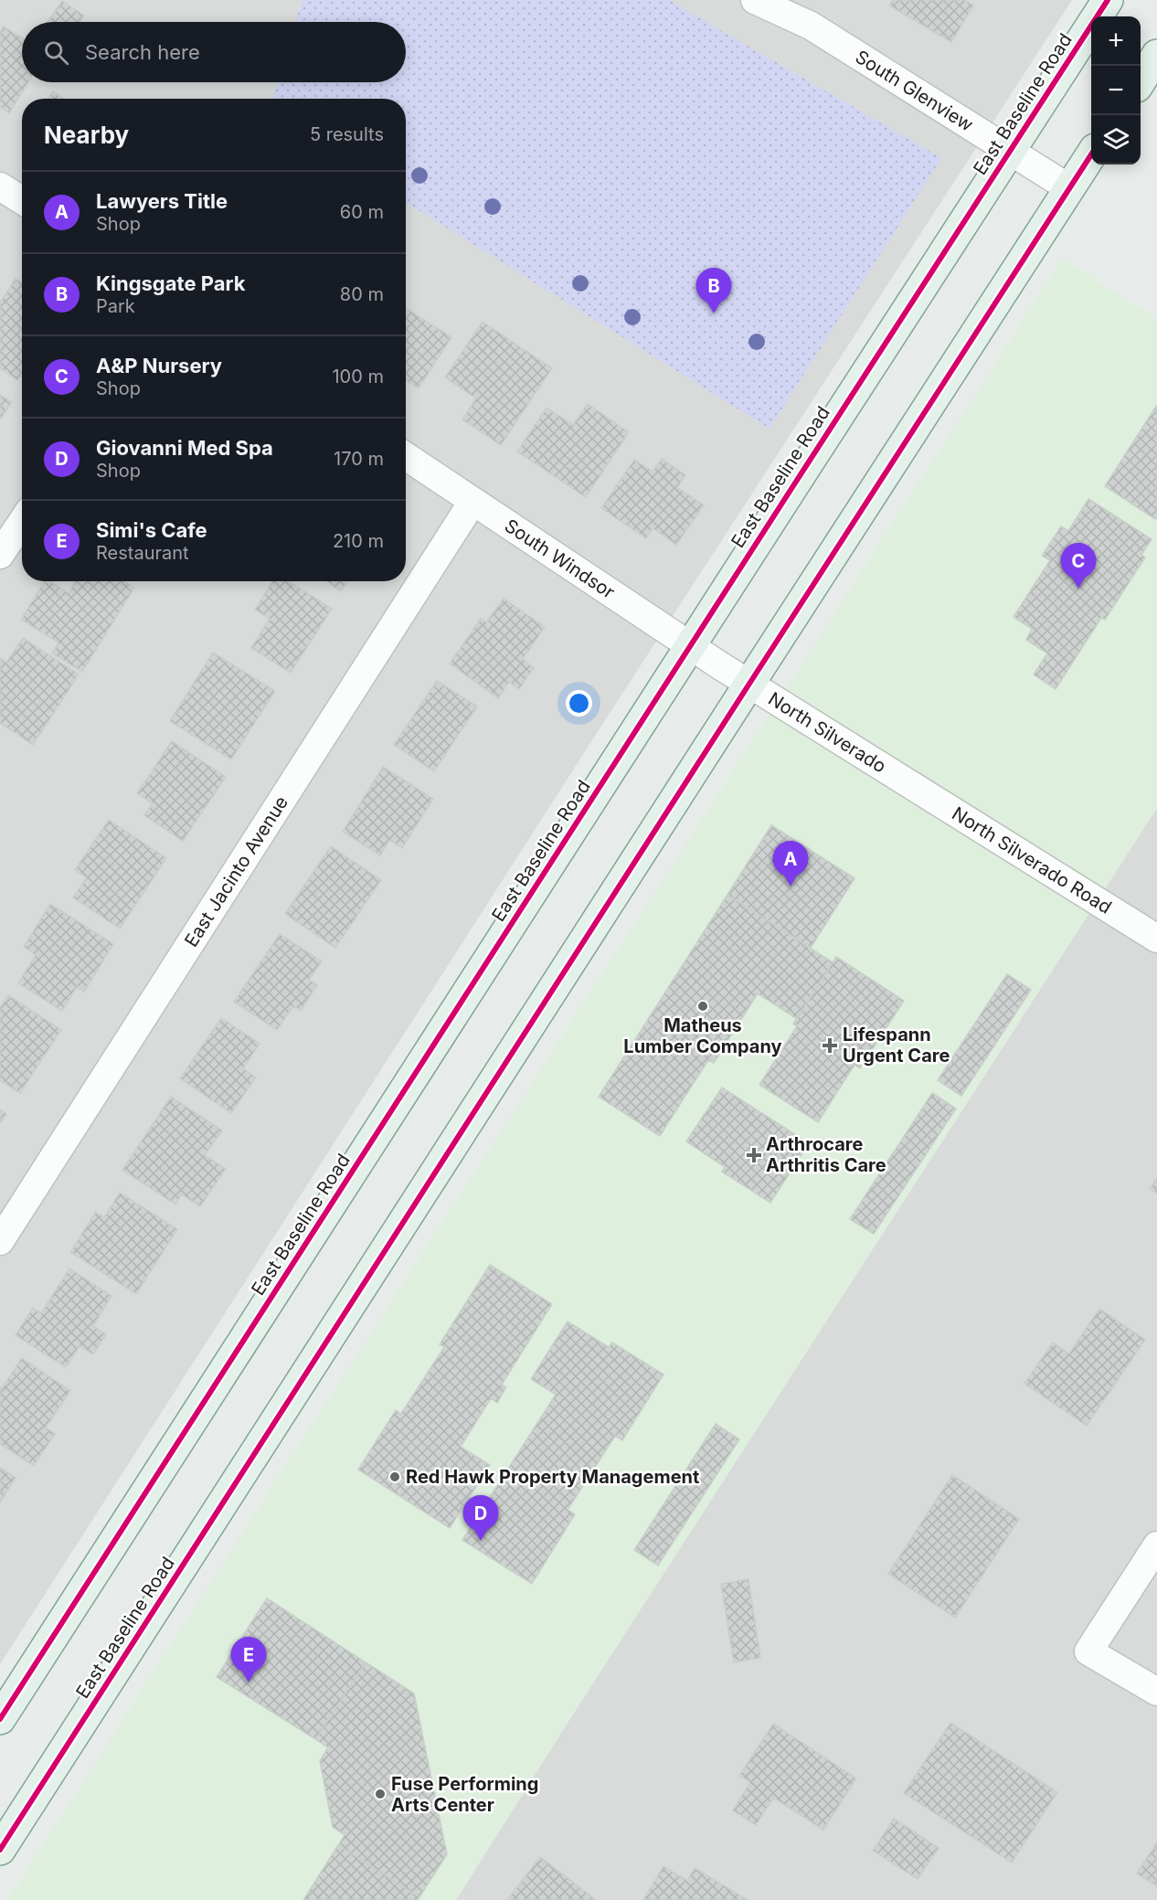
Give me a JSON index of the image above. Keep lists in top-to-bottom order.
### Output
{
  "streets": {
    "main road": ["East Baseline Road"],
    "street": [
      "South Glenview",
      "South Windsor",
      "North Silverado",
      "North Silverado Road",
      "East Jacinto Avenue"
    ]
  },
  "crossings": [
    ["South Glenview", "East Baseline Road"],
    ["East Baseline Road", "South Windsor"],
    ["East Baseline Road", "North Silverado"],
    ["South Windsor", "North Silverado"],
    ["South Windsor", "East Jacinto Avenue"],
    ["North Silverado", "North Silverado Road"]
  ],
  "places": {
    "other": ["Matheus Lumber Company", "Red Hawk Property Management", "Fuse Performing Arts Center"],
    "health": ["Lifespann Urgent Care", "Arthrocare Arthritis Care"]
  },
  "page": {
    "map_buttons": ["+", "−"],
    "search": "Search here",
    "heading": ["Nearby", "5 results"],
    "list": [
      {
        "mark": "A",
        "name": "Lawyers Title",
        "note": "Shop",
        "value": "60 m"
      },
      {
        "mark": "B",
        "name": "Kingsgate Park",
        "note": "Park",
        "value": "80 m"
      },
      {
        "mark": "C",
        "name": "A&P Nursery",
        "note": "Shop",
        "value": "100 m"
      },
      {
        "mark": "D",
        "name": "Giovanni Med Spa",
        "note": "Shop",
        "value": "170 m"
      },
      {
        "mark": "E",
        "name": "Simi's Cafe",
        "note": "Restaurant",
        "value": "210 m"
      }
    ],
    "pins": [
      "B",
      "C",
      "A",
      "D",
      "E"
    ]
  }
}
